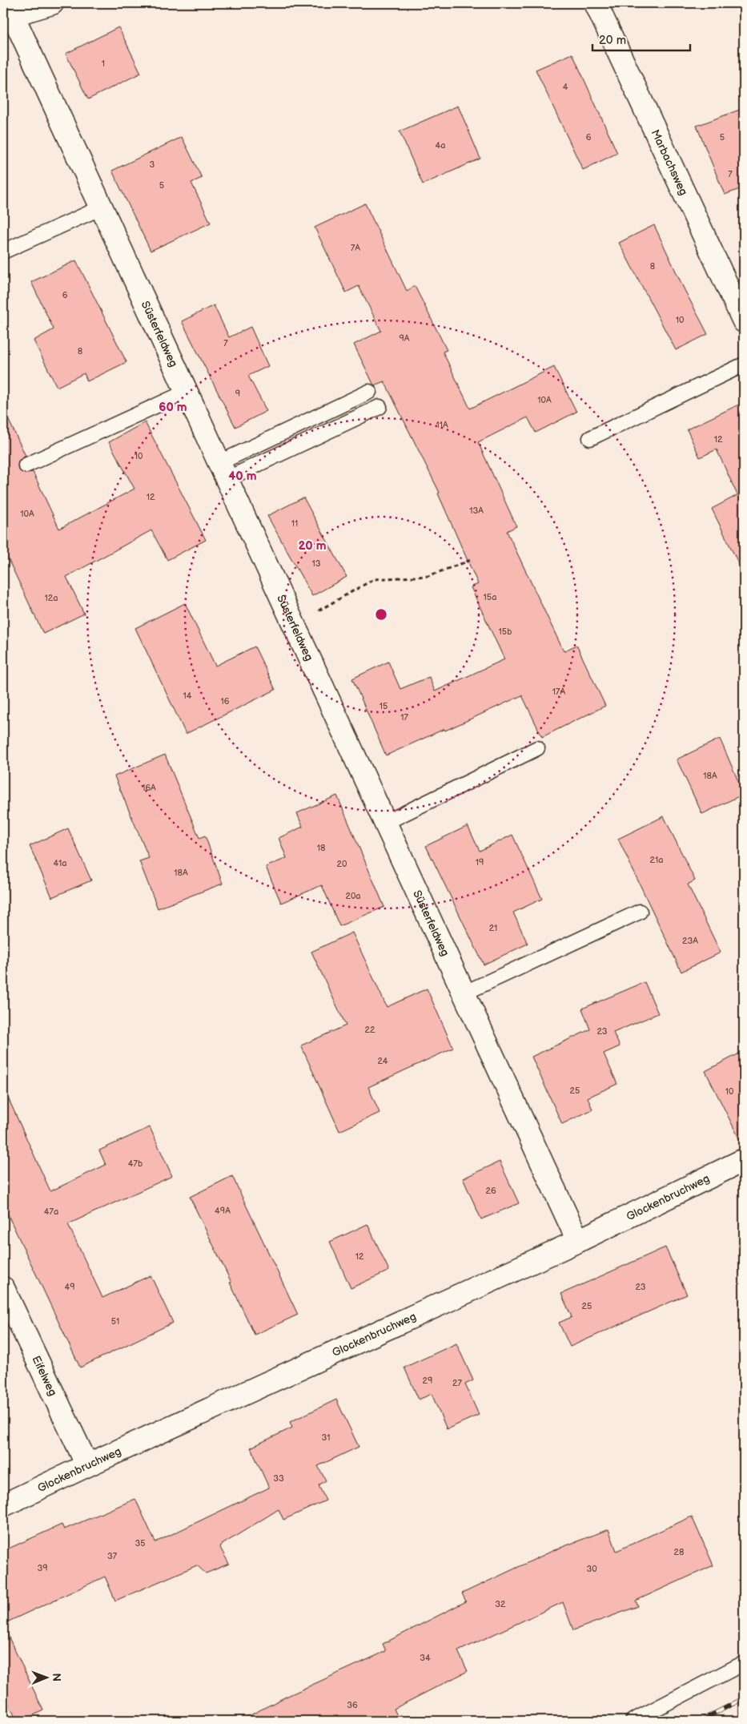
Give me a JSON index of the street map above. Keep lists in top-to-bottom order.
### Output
{
  "streets": {
    "street": [
      "Marbachsweg",
      "Süsterfeldweg",
      "Glockenbruchweg",
      "Eifelweg"
    ]
  },
  "crossings": [
    ["Süsterfeldweg", "Glockenbruchweg"],
    ["Glockenbruchweg", "Eifelweg"]
  ],
  "house_numbers": [
    "1",
    "4",
    "6",
    "5",
    "4a",
    "3",
    "7",
    "5",
    "7A",
    "8",
    "6",
    "10",
    "9A",
    "7",
    "8",
    "9",
    "10A",
    "11A",
    "12",
    "10",
    "12",
    "13A",
    "10A",
    "11",
    "13",
    "15a",
    "12a",
    "15b",
    "17A",
    "14",
    "16",
    "15",
    "17",
    "18A",
    "16A",
    "18",
    "21a",
    "19",
    "41a",
    "20",
    "18A",
    "20a",
    "21",
    "23A",
    "22",
    "23",
    "24",
    "25",
    "10",
    "47b",
    "26",
    "49A",
    "47a",
    "12",
    "49",
    "23",
    "25",
    "51",
    "29",
    "27",
    "31",
    "33",
    "35",
    "28",
    "37",
    "39",
    "30",
    "32",
    "34",
    "36"
  ],
  "scale_bar": "20 m",
  "north": "right",
  "rings": ["60 m", "40 m", "20 m"]
}
